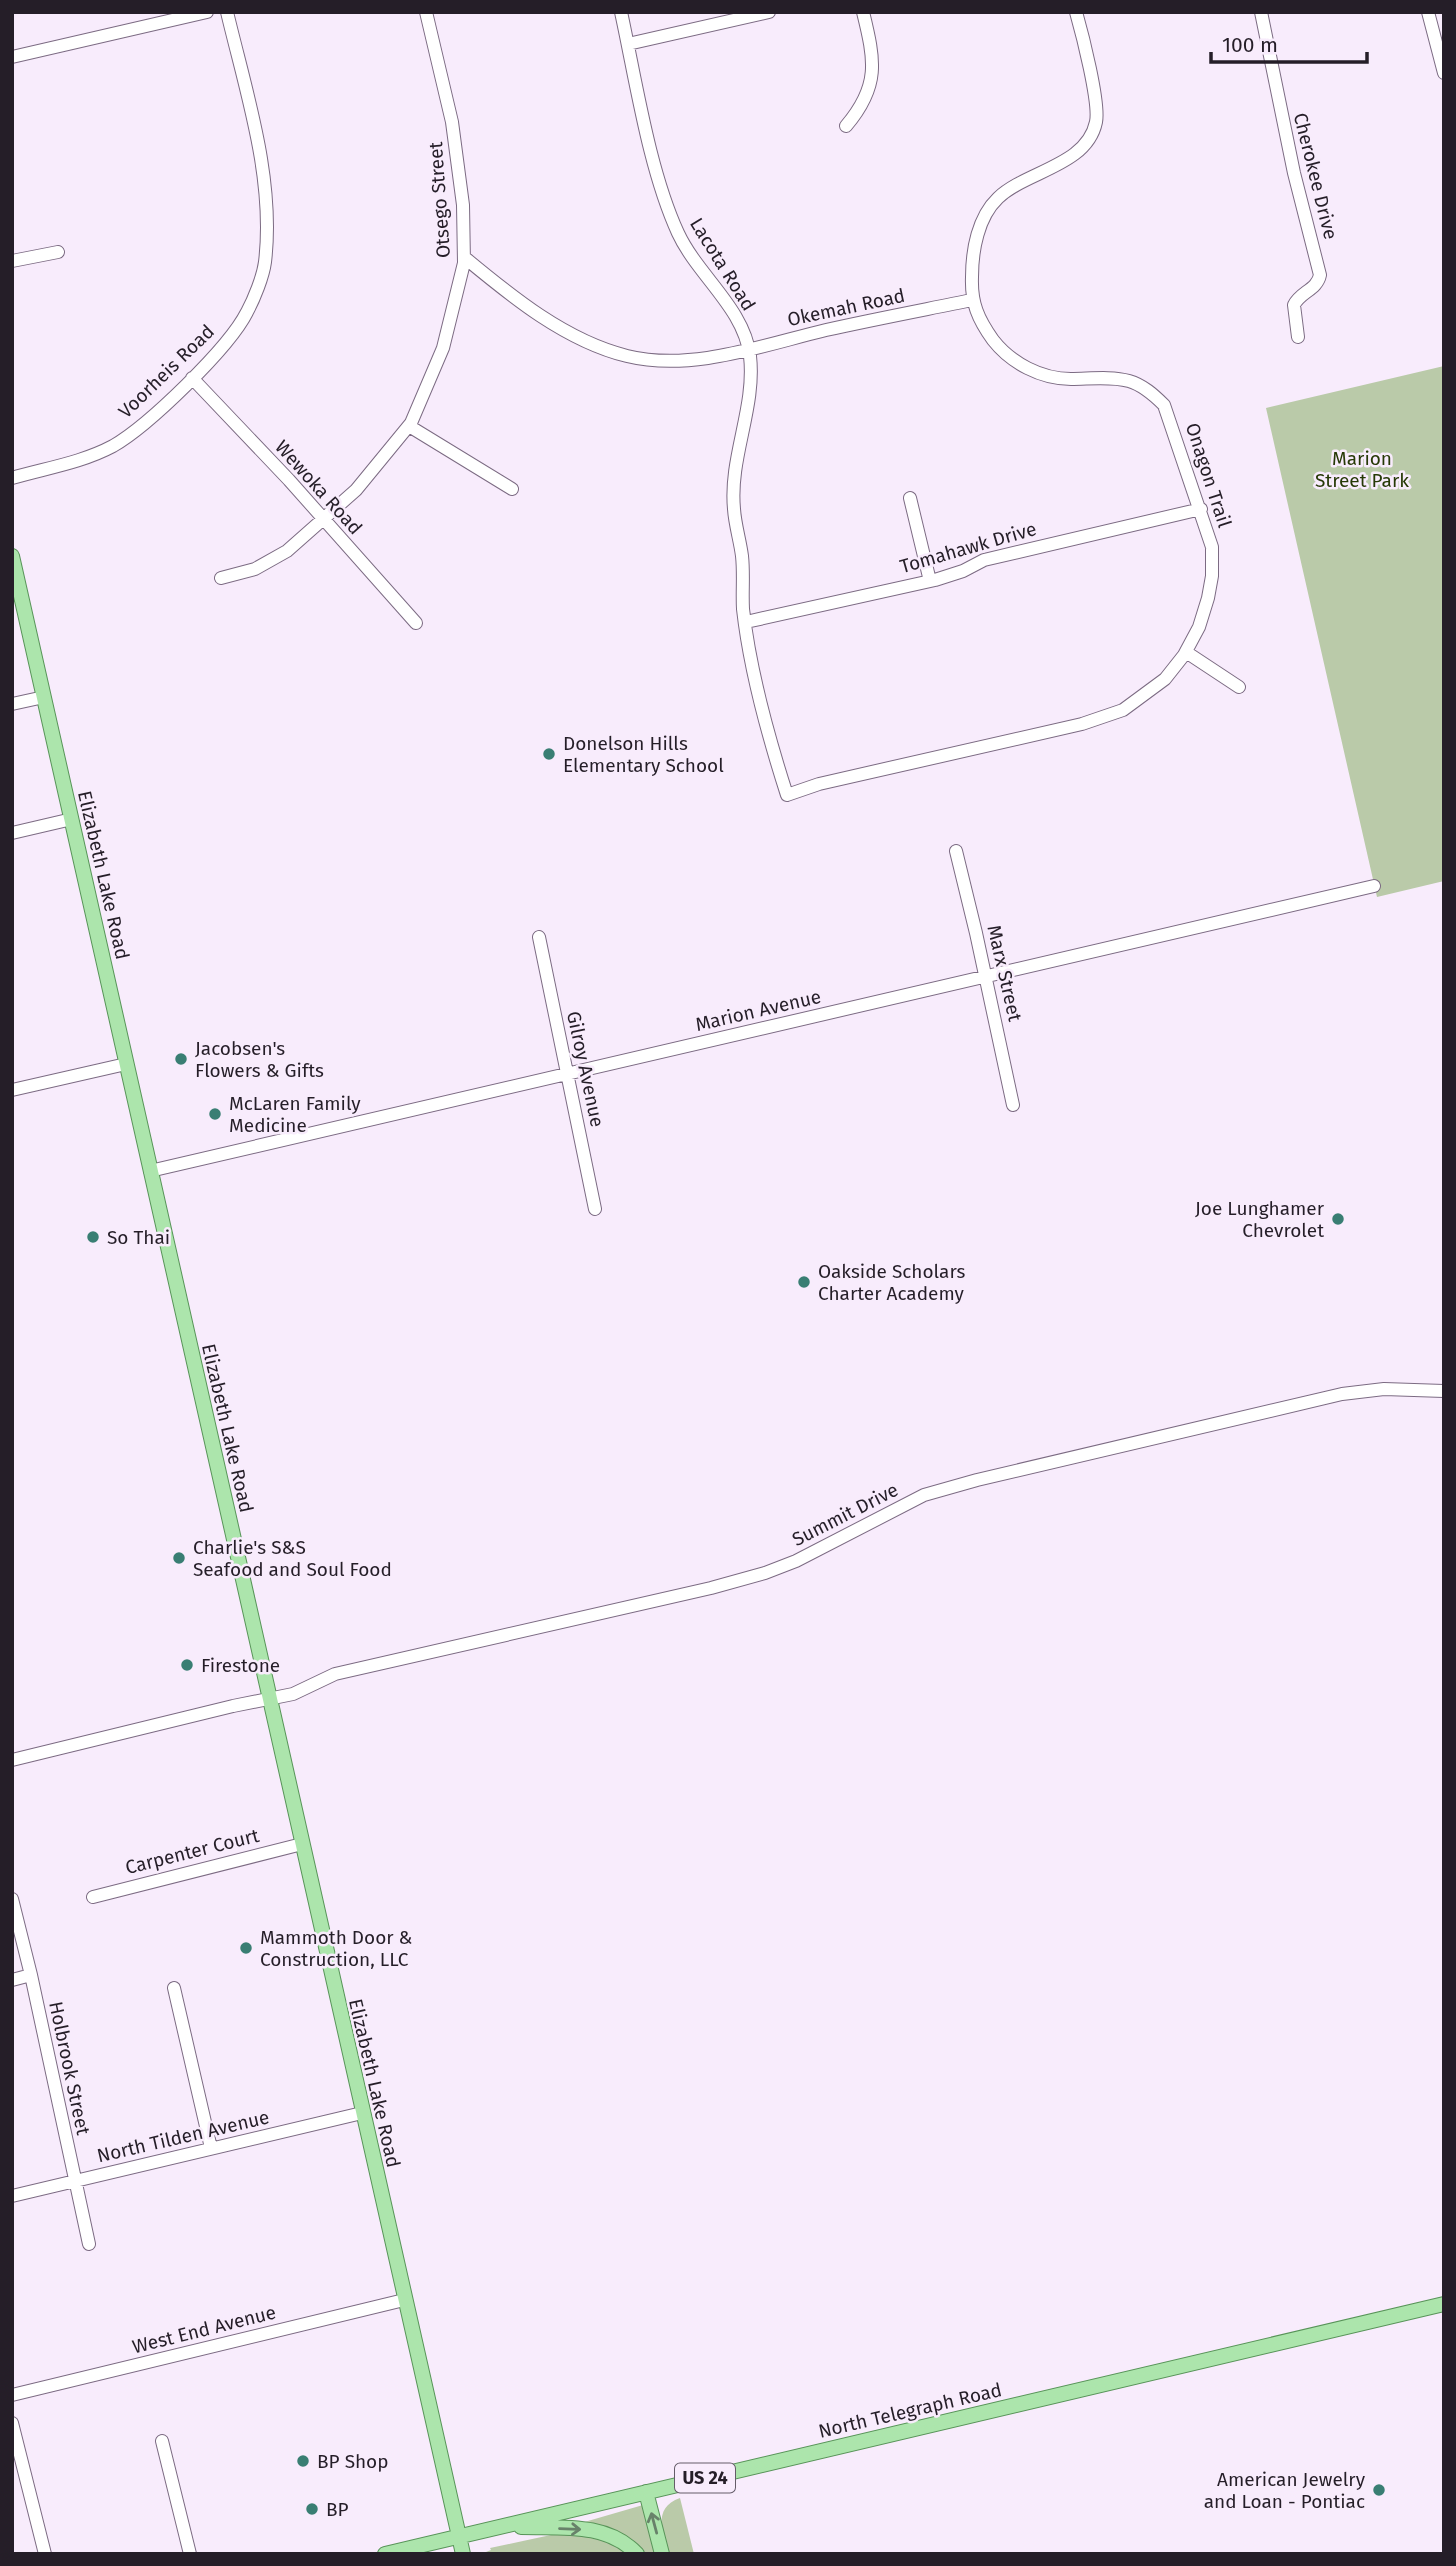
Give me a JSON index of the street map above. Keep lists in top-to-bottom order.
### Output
{
  "streets": {
    "main road": ["Elizabeth Lake Road", "North Telegraph Road", "US 24"],
    "street": [
      "Cherokee Drive",
      "Otsego Street",
      "Lacota Road",
      "Okemah Road",
      "Voorheis Road",
      "Onagon Trail",
      "Wewoka Road",
      "Tomahawk Drive",
      "Marx Street",
      "Marion Avenue",
      "Gilroy Avenue",
      "Summit Drive",
      "Carpenter Court",
      "Holbrook Street",
      "North Tilden Avenue",
      "West End Avenue"
    ]
  },
  "crossings": [
    ["Otsego Street", "Okemah Road"],
    ["Otsego Street", "Wewoka Road"],
    ["Lacota Road", "Okemah Road"],
    ["Lacota Road", "Onagon Trail"],
    ["Lacota Road", "Tomahawk Drive"],
    ["Okemah Road", "Onagon Trail"],
    ["Voorheis Road", "Wewoka Road"],
    ["Onagon Trail", "Tomahawk Drive"],
    ["Elizabeth Lake Road", "Marion Avenue"],
    ["Elizabeth Lake Road", "Summit Drive"],
    ["Elizabeth Lake Road", "Carpenter Court"],
    ["Elizabeth Lake Road", "North Tilden Avenue"],
    ["Elizabeth Lake Road", "West End Avenue"],
    ["Elizabeth Lake Road", "North Telegraph Road"],
    ["Marx Street", "Marion Avenue"],
    ["Marion Avenue", "Gilroy Avenue"],
    ["Holbrook Street", "North Tilden Avenue"]
  ],
  "parks": ["Marion Street Park"],
  "places": [
    "Donelson Hills Elementary School",
    "Jacobsen's Flowers & Gifts",
    "McLaren Family Medicine",
    "Joe Lunghamer Chevrolet",
    "So Thai",
    "Oakside Scholars Charter Academy",
    "Charlie's S&S Seafood and Soul Food",
    "Firestone",
    "Mammoth Door & Construction, LLC",
    "BP Shop",
    "American Jewelry and Loan - Pontiac",
    "BP"
  ],
  "scale_bar": "100 m"
}
